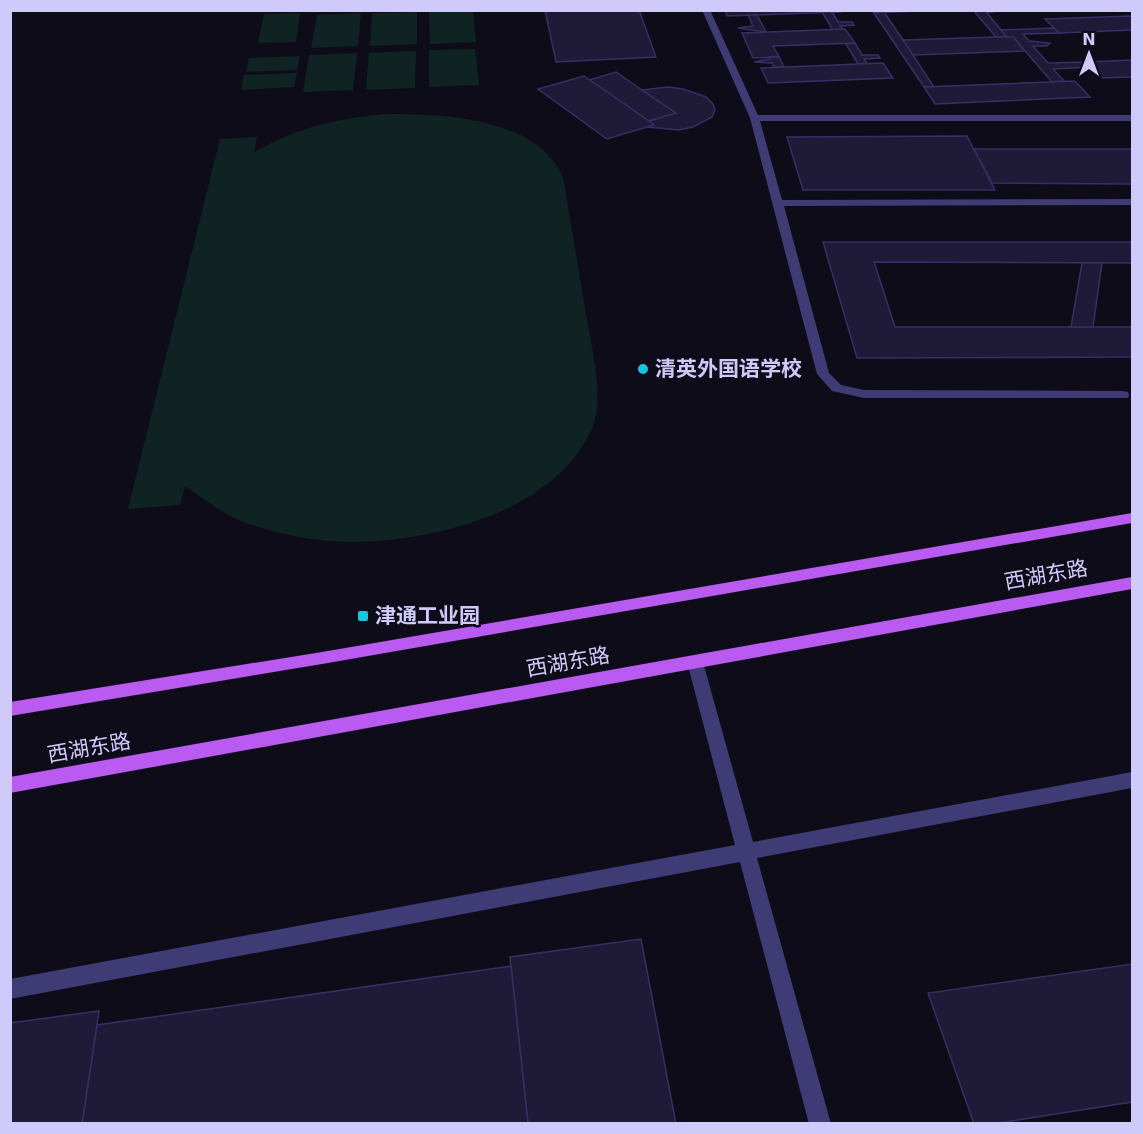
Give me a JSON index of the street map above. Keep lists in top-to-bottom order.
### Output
{
  "streets": {
    "main road": ["西湖东路"]
  },
  "places": {
    "other": ["清英外国语学校"],
    "transit": ["津通工业园"]
  },
  "north": "top"
}
